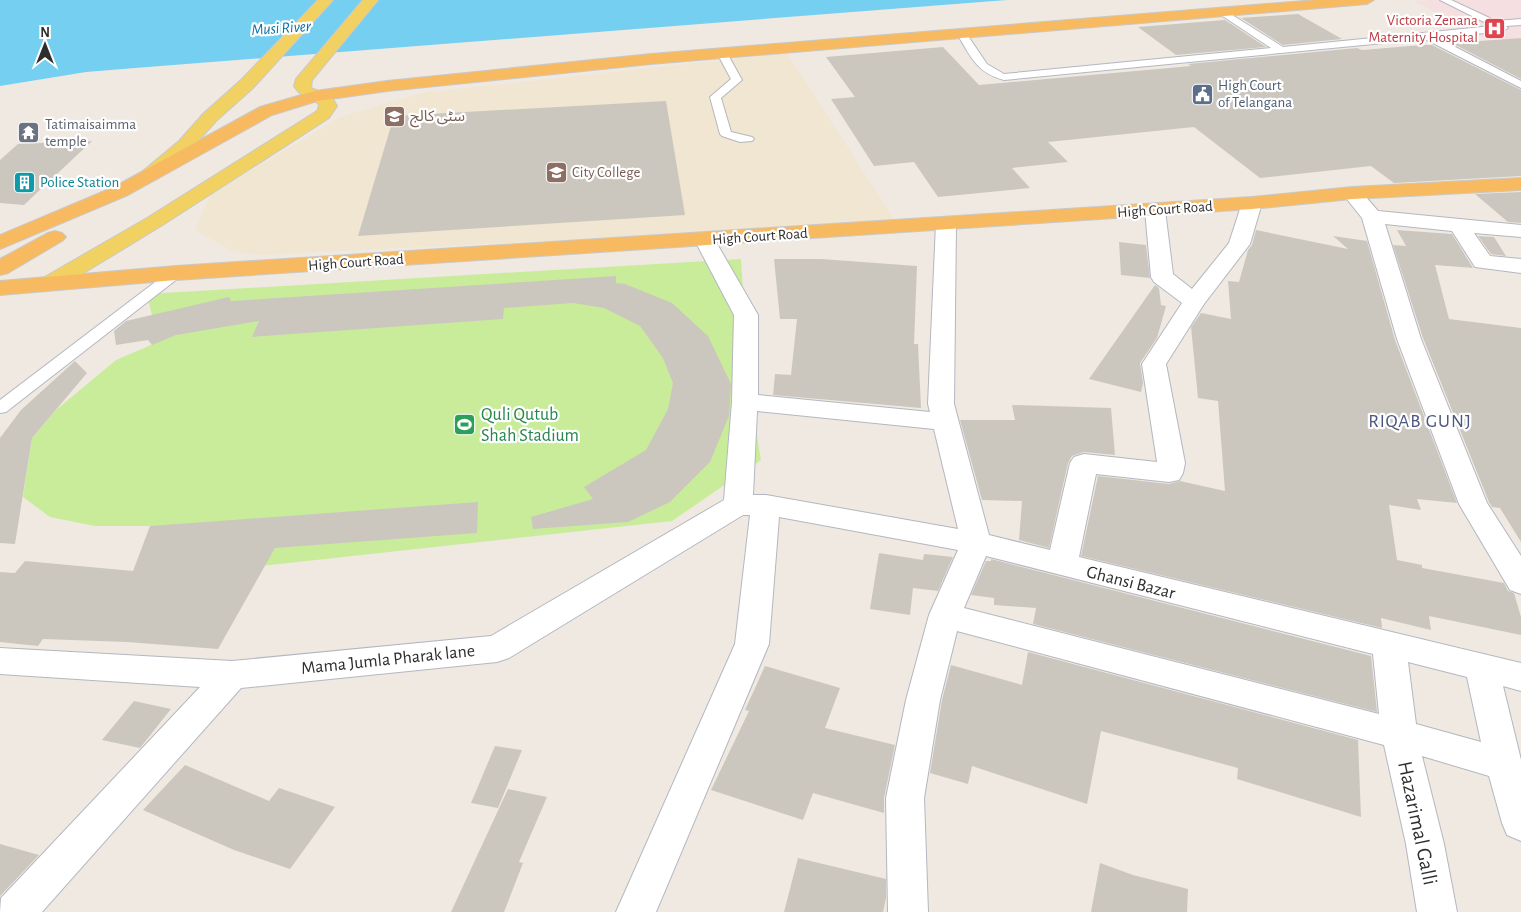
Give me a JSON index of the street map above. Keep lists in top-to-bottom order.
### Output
{
  "streets": {
    "highway": ["High Court Road"],
    "street": ["Ghansi Bazar", "Mama Jumla Pharak lane", "Hazarimal Galli"]
  },
  "crossings": [
    ["Ghansi Bazar", "Mama Jumla Pharak lane"],
    ["Ghansi Bazar", "Hazarimal Galli"]
  ],
  "districts": ["RIQAB GUNJ"],
  "water": ["Musi River"],
  "places": {
    "hospital": ["Victoria Zenana Maternity Hospital"],
    "public building": ["High Court of Telangana"],
    "school or university": ["سٹی کالج", "City College"],
    "temple": ["Tatimaisaimma temple"],
    "building": ["Police Station"],
    "sports": ["Quli Qutub Shah Stadium"]
  },
  "north": "top"
}
